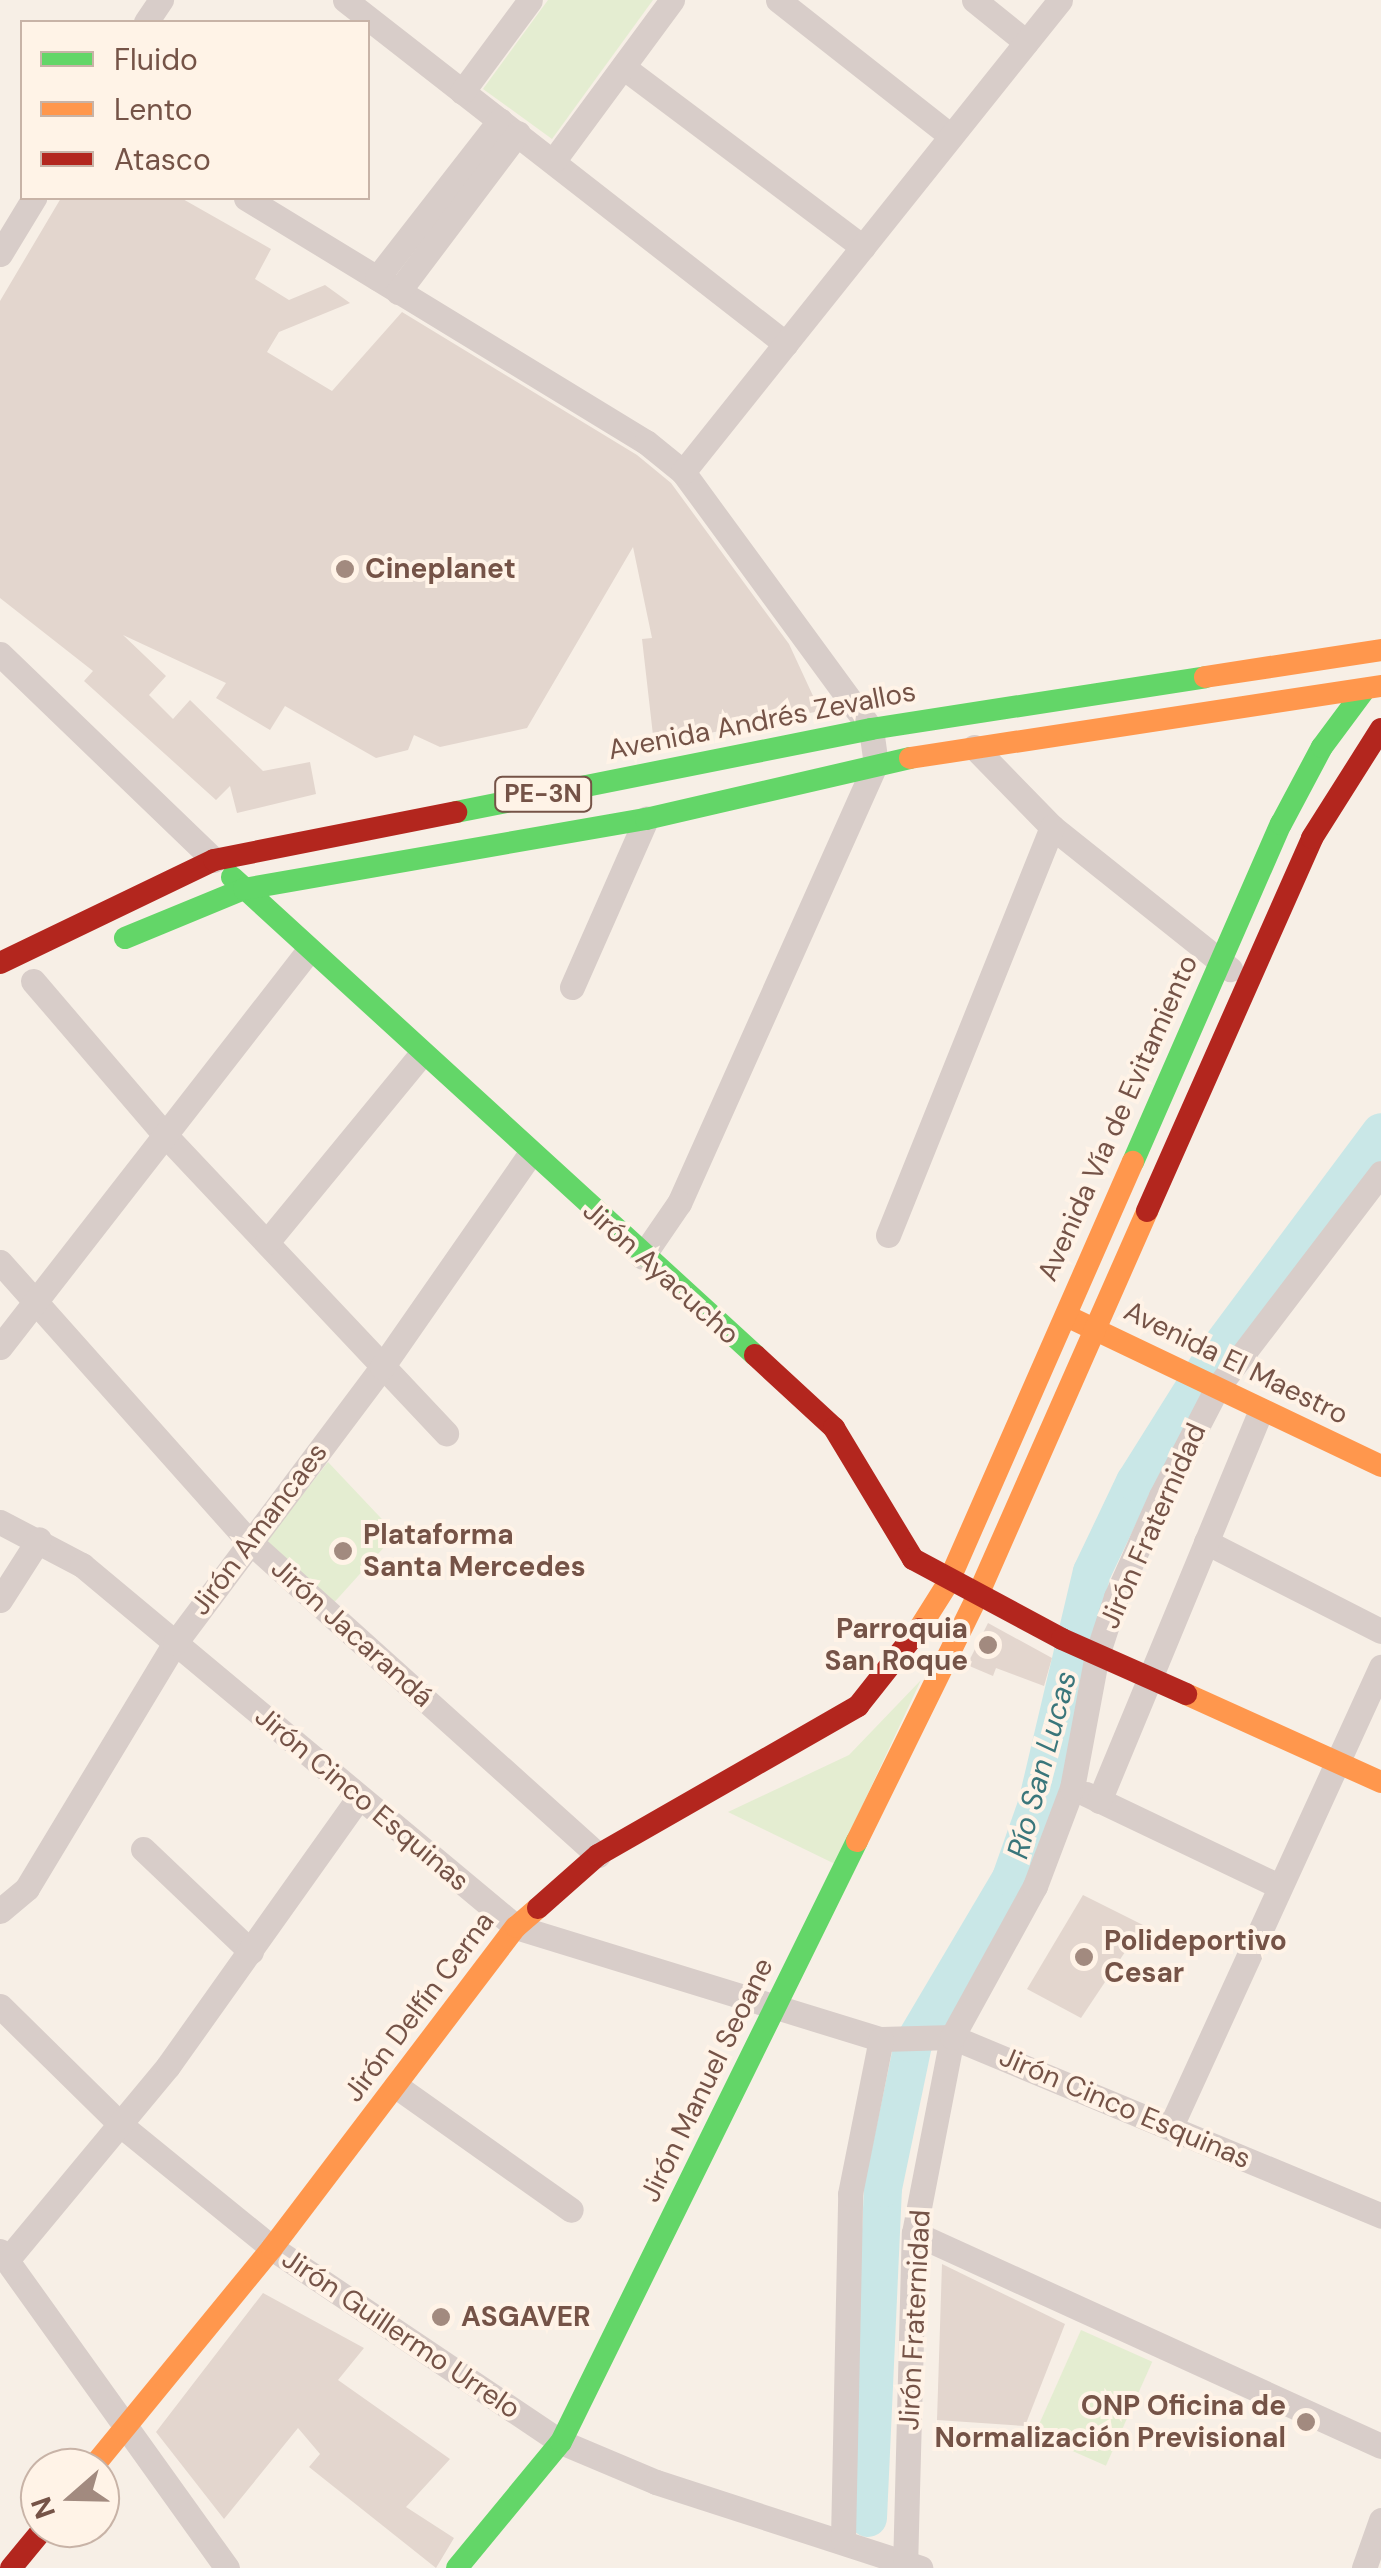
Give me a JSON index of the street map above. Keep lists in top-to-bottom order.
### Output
{
  "streets": {
    "main road": [
      "Avenida Andrés Zevallos",
      "PE-3N",
      "Avenida Vía de Evitamiento",
      "Jirón Ayacucho",
      "Avenida El Maestro",
      "Jirón Delfín Cerna",
      "Jirón Manuel Seoane"
    ],
    "street": [
      "Jirón Fraternidad",
      "Jirón Amancaes",
      "Jirón Jacarandá",
      "Jirón Cinco Esquinas",
      "Jirón Guillermo Urrelo"
    ]
  },
  "crossings": [
    ["Avenida Andrés Zevallos", "Jirón Ayacucho"],
    ["PE-3N", "Avenida Vía de Evitamiento"],
    ["PE-3N", "Jirón Ayacucho"],
    ["Avenida Vía de Evitamiento", "Jirón Ayacucho"],
    ["Avenida Vía de Evitamiento", "Avenida El Maestro"],
    ["Avenida Vía de Evitamiento", "Jirón Delfín Cerna"],
    ["Jirón Ayacucho", "Jirón Fraternidad"],
    ["Jirón Ayacucho", "Jirón Amancaes"],
    ["Jirón Ayacucho", "Jirón Delfín Cerna"],
    ["Jirón Ayacucho", "Jirón Manuel Seoane"],
    ["Avenida El Maestro", "Jirón Fraternidad"],
    ["Jirón Fraternidad", "Jirón Cinco Esquinas"],
    ["Jirón Fraternidad", "Jirón Guillermo Urrelo"],
    ["Jirón Amancaes", "Jirón Jacarandá"],
    ["Jirón Amancaes", "Jirón Cinco Esquinas"],
    ["Jirón Jacarandá", "Jirón Delfín Cerna"],
    ["Jirón Cinco Esquinas", "Jirón Delfín Cerna"],
    ["Jirón Cinco Esquinas", "Jirón Manuel Seoane"],
    ["Jirón Delfín Cerna", "Jirón Guillermo Urrelo"],
    ["Jirón Manuel Seoane", "Jirón Guillermo Urrelo"]
  ],
  "water": ["Río San Lucas"],
  "places": [
    "Cineplanet",
    "Plataforma Santa Mercedes",
    "Parroquia San Roque",
    "Polideportivo Cesar",
    "ASGAVER",
    "ONP Oficina de Normalización Previsional"
  ],
  "legend": ["Fluido", "Lento", "Atasco"],
  "north": "left"
}
